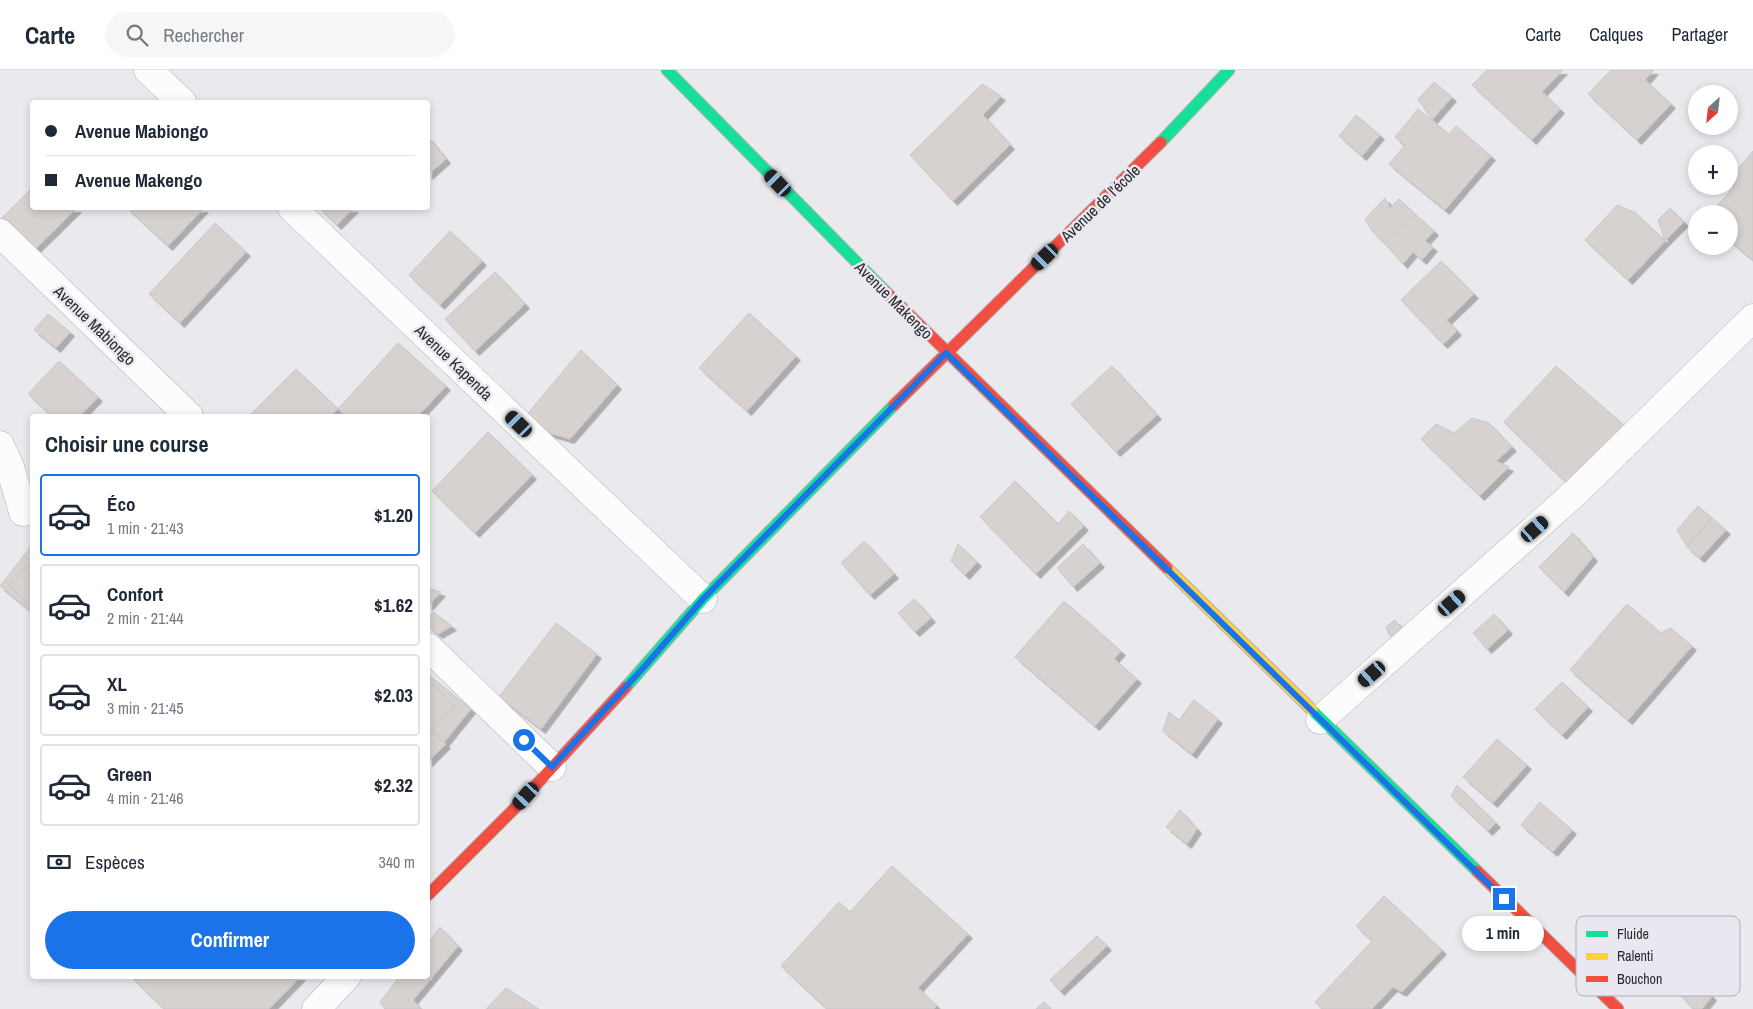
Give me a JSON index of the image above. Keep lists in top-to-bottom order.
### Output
{
  "streets": {
    "street": [
      "Avenue de l'école",
      "Avenue Makengo",
      "Avenue Mabiongo",
      "Avenue Kapenda"
    ]
  },
  "crossings": [
    ["Avenue de l'école", "Avenue Makengo"],
    ["Avenue de l'école", "Avenue Kapenda"]
  ],
  "legend": ["Fluide", "Ralenti", "Bouchon"],
  "north": "bottom left",
  "page": {
    "header": "Carte",
    "search": "Rechercher",
    "nav": ["Carte", "Calques", "Partager"],
    "map_buttons": ["+", "−"],
    "banner": ["Avenue Mabiongo", "Avenue Makengo"],
    "heading": "Choisir une course",
    "list": [
      {
        "name": "Éco",
        "note": "1 min · 21:43",
        "value": "$1.20"
      },
      {
        "name": "Confort",
        "note": "2 min · 21:44",
        "value": "$1.62"
      },
      {
        "name": "XL",
        "note": "3 min · 21:45",
        "value": "$2.03"
      },
      {
        "name": "Green",
        "note": "4 min · 21:46",
        "value": "$2.32"
      }
    ],
    "pay": ["Espèces", "340 m"],
    "buttons": "Confirmer",
    "bubble": "1 min"
  }
}
